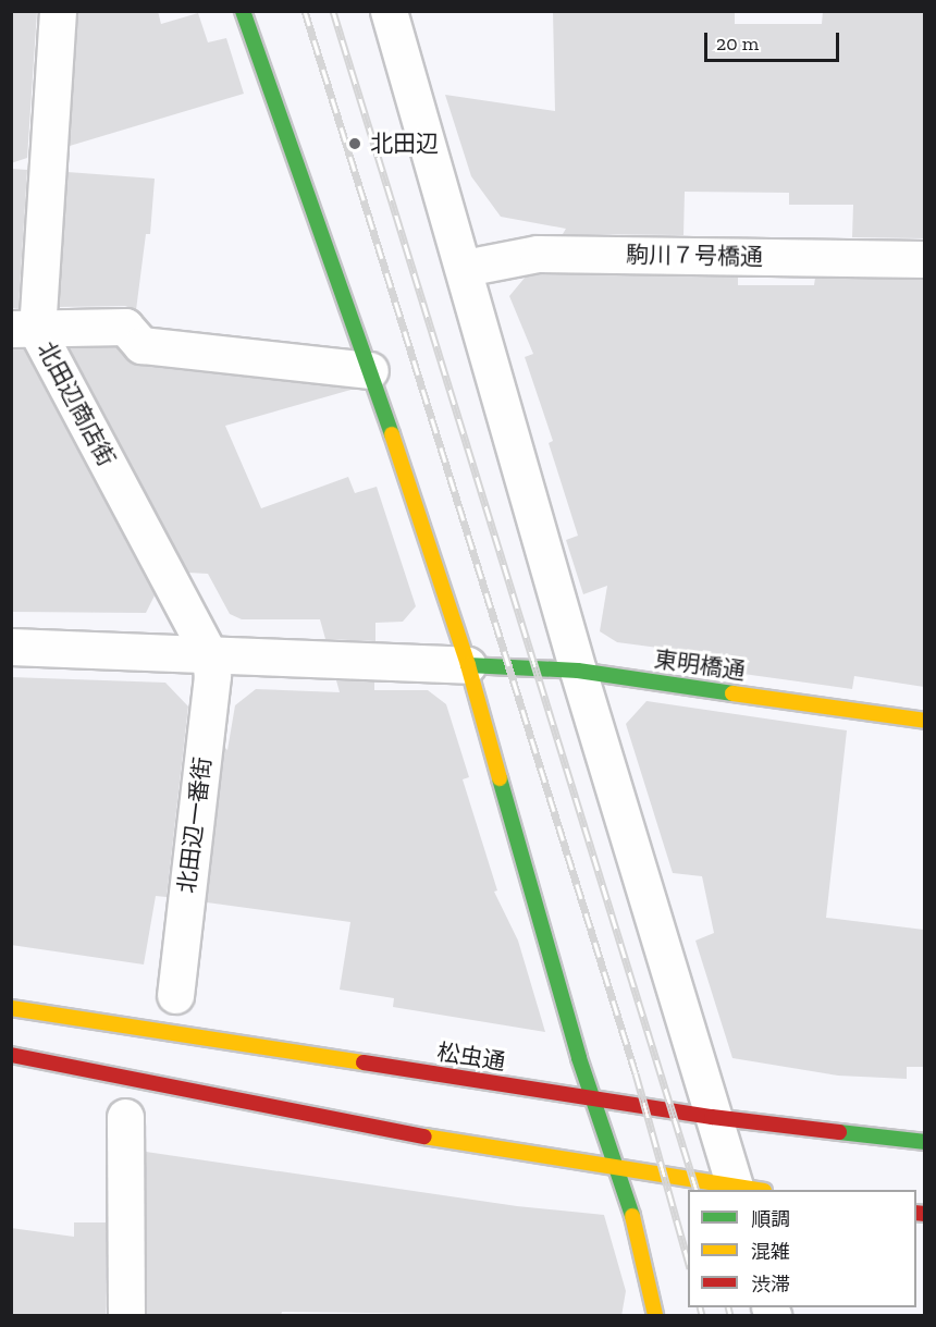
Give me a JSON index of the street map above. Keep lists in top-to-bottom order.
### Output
{
  "streets": {
    "street": [
      "駒川７号橋通",
      "北田辺商店街",
      "東明橋通",
      "北田辺一番街",
      "松虫通"
    ]
  },
  "crossings": [
    ["北田辺商店街", "北田辺一番街"]
  ],
  "places": ["北田辺"],
  "legend": ["順調", "混雑", "渋滞"],
  "scale_bar": "20 m"
}
